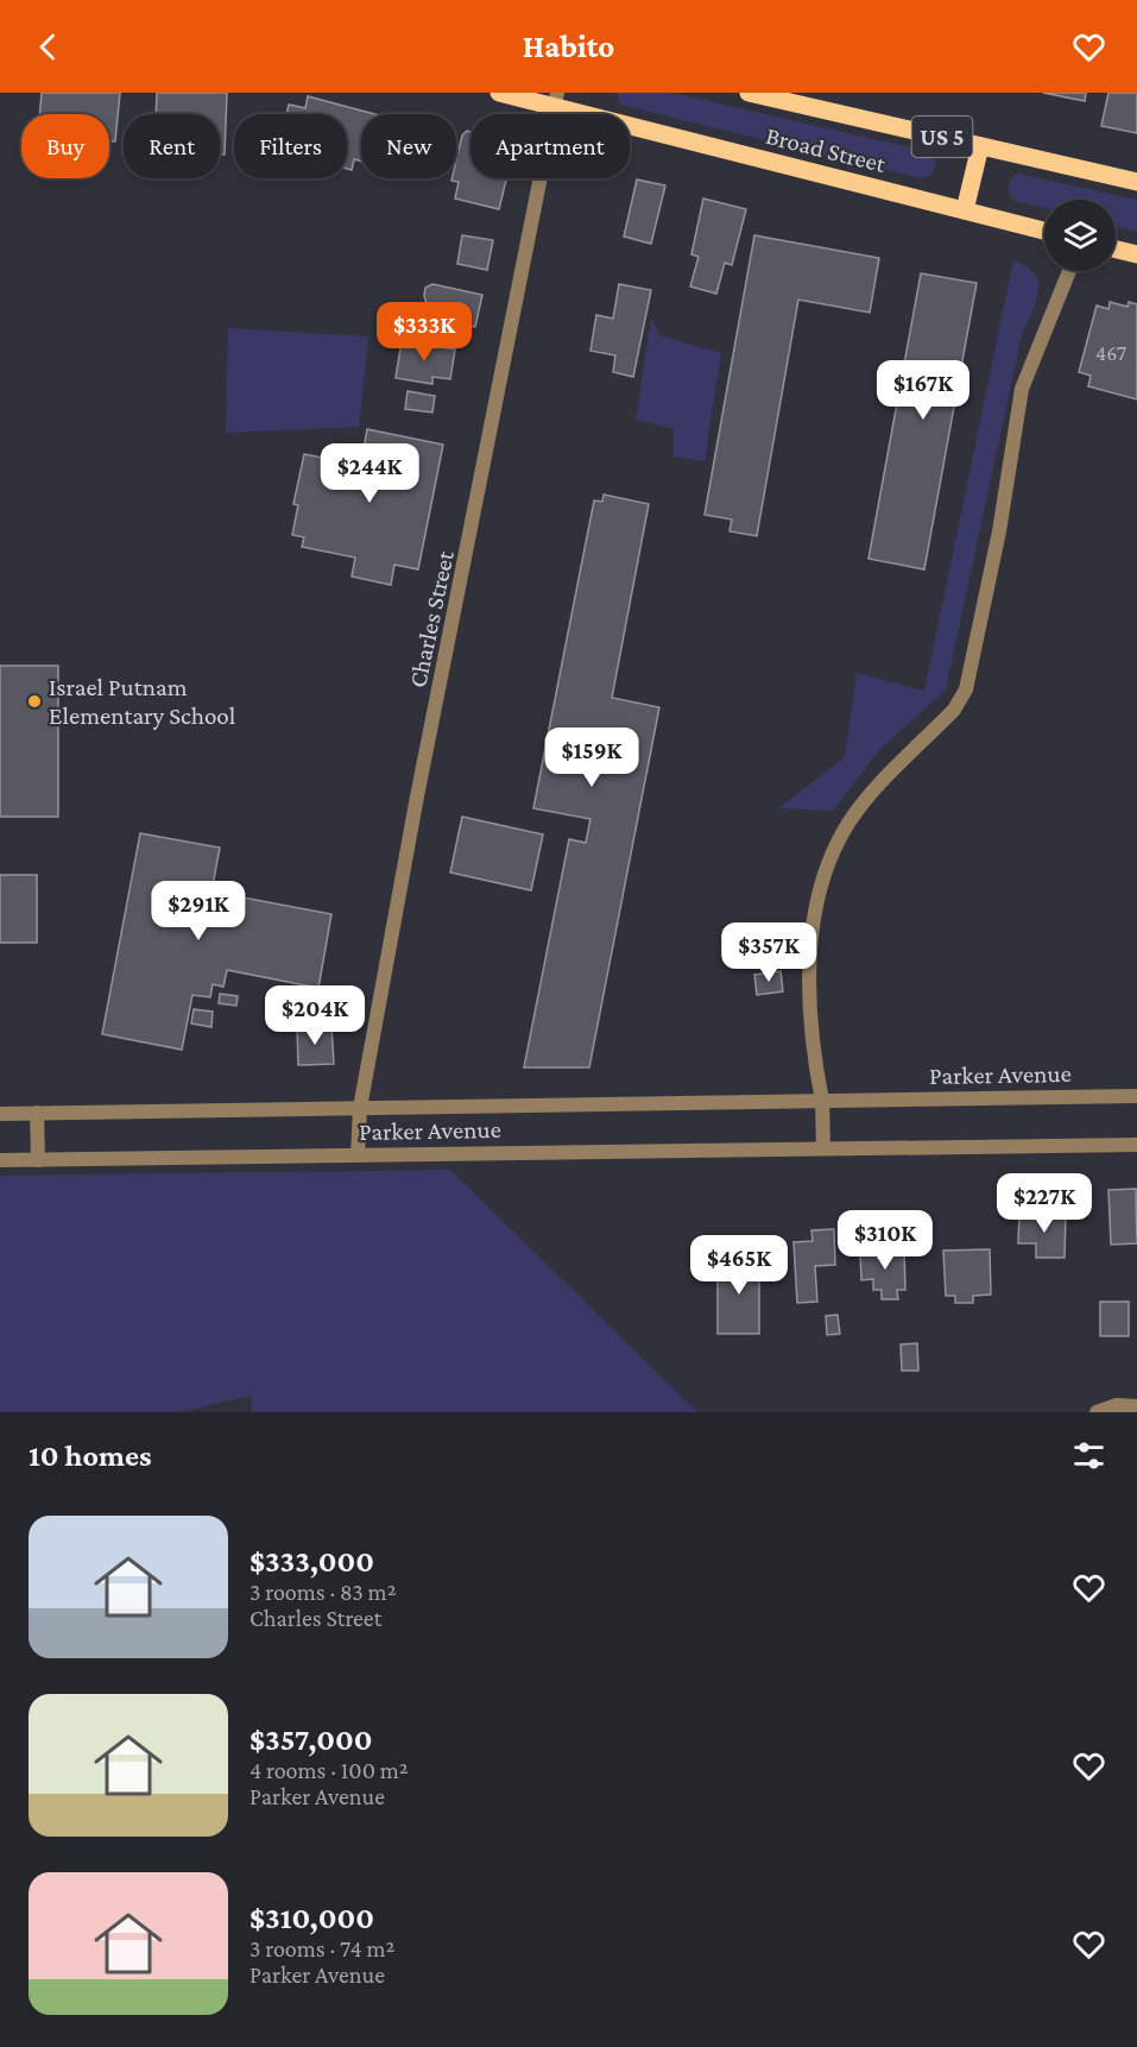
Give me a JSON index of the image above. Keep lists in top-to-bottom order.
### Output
{
  "streets": {
    "main road": ["US 5", "Broad Street"],
    "street": ["Charles Street", "Parker Avenue"]
  },
  "crossings": [
    ["Broad Street", "Charles Street"],
    ["Charles Street", "Parker Avenue"]
  ],
  "places": ["Israel Putnam Elementary School"],
  "house_numbers": ["467"],
  "page": {
    "header": "Habito",
    "chip": [
      "Buy",
      "Rent",
      "Filters",
      "New",
      "Apartment"
    ],
    "price": [
      "$333K",
      "$167K",
      "$244K",
      "$159K",
      "$291K",
      "$357K",
      "$204K",
      "$227K",
      "$310K",
      "$465K"
    ],
    "heading": "10 homes",
    "list": [
      {
        "name": "$333,000",
        "note": "3 rooms · 83 m² · Charles Street"
      },
      {
        "name": "$357,000",
        "note": "4 rooms · 100 m² · Parker Avenue"
      },
      {
        "name": "$310,000",
        "note": "3 rooms · 74 m² · Parker Avenue"
      }
    ]
  }
}
